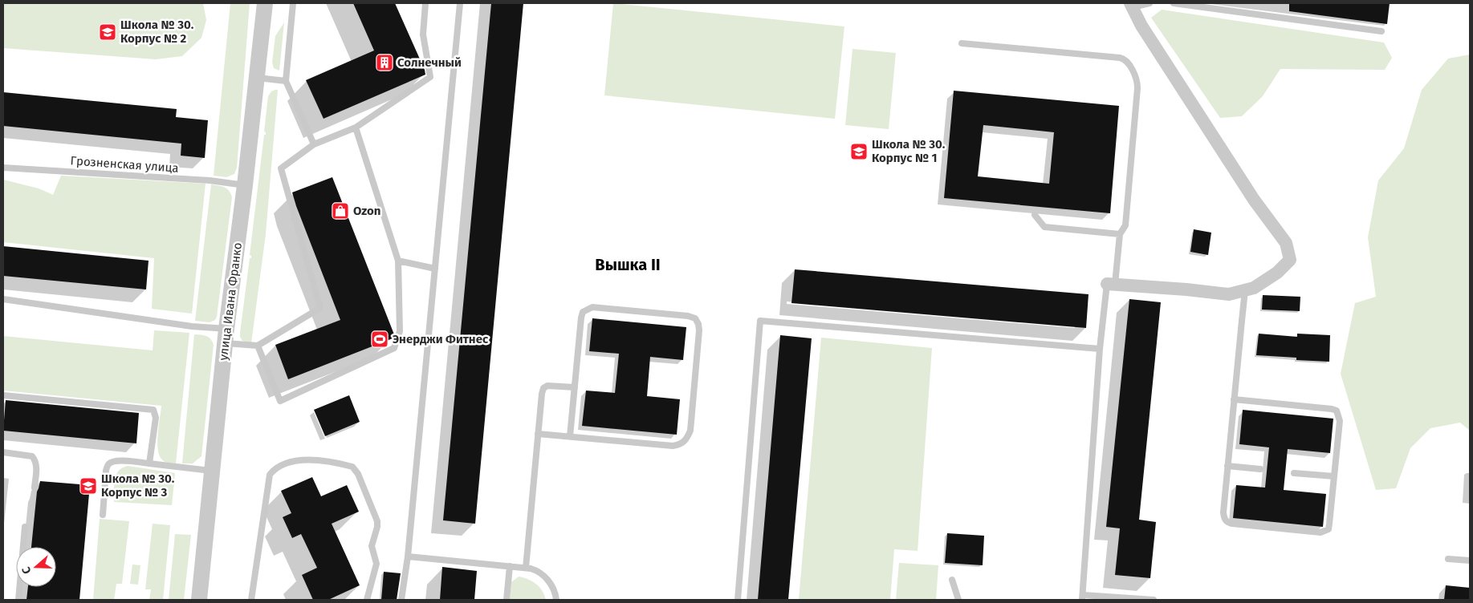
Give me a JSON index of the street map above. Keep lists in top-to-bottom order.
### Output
{
  "streets": {
    "street": ["улица Ивана Франко"],
    "lane": ["Грозненская улица"]
  },
  "crossings": [
    ["Грозненская улица", "улица Ивана Франко"]
  ],
  "districts": ["Вышка II"],
  "places": {
    "school or university": ["Школа № 30. Корпус № 2", "Школа № 30. Корпус № 1", "Школа № 30. Корпус № 3"],
    "building": ["Солнечный"],
    "shop": ["Ozon"],
    "sports": ["Энерджи Фитнес"]
  },
  "north": "left"
}
